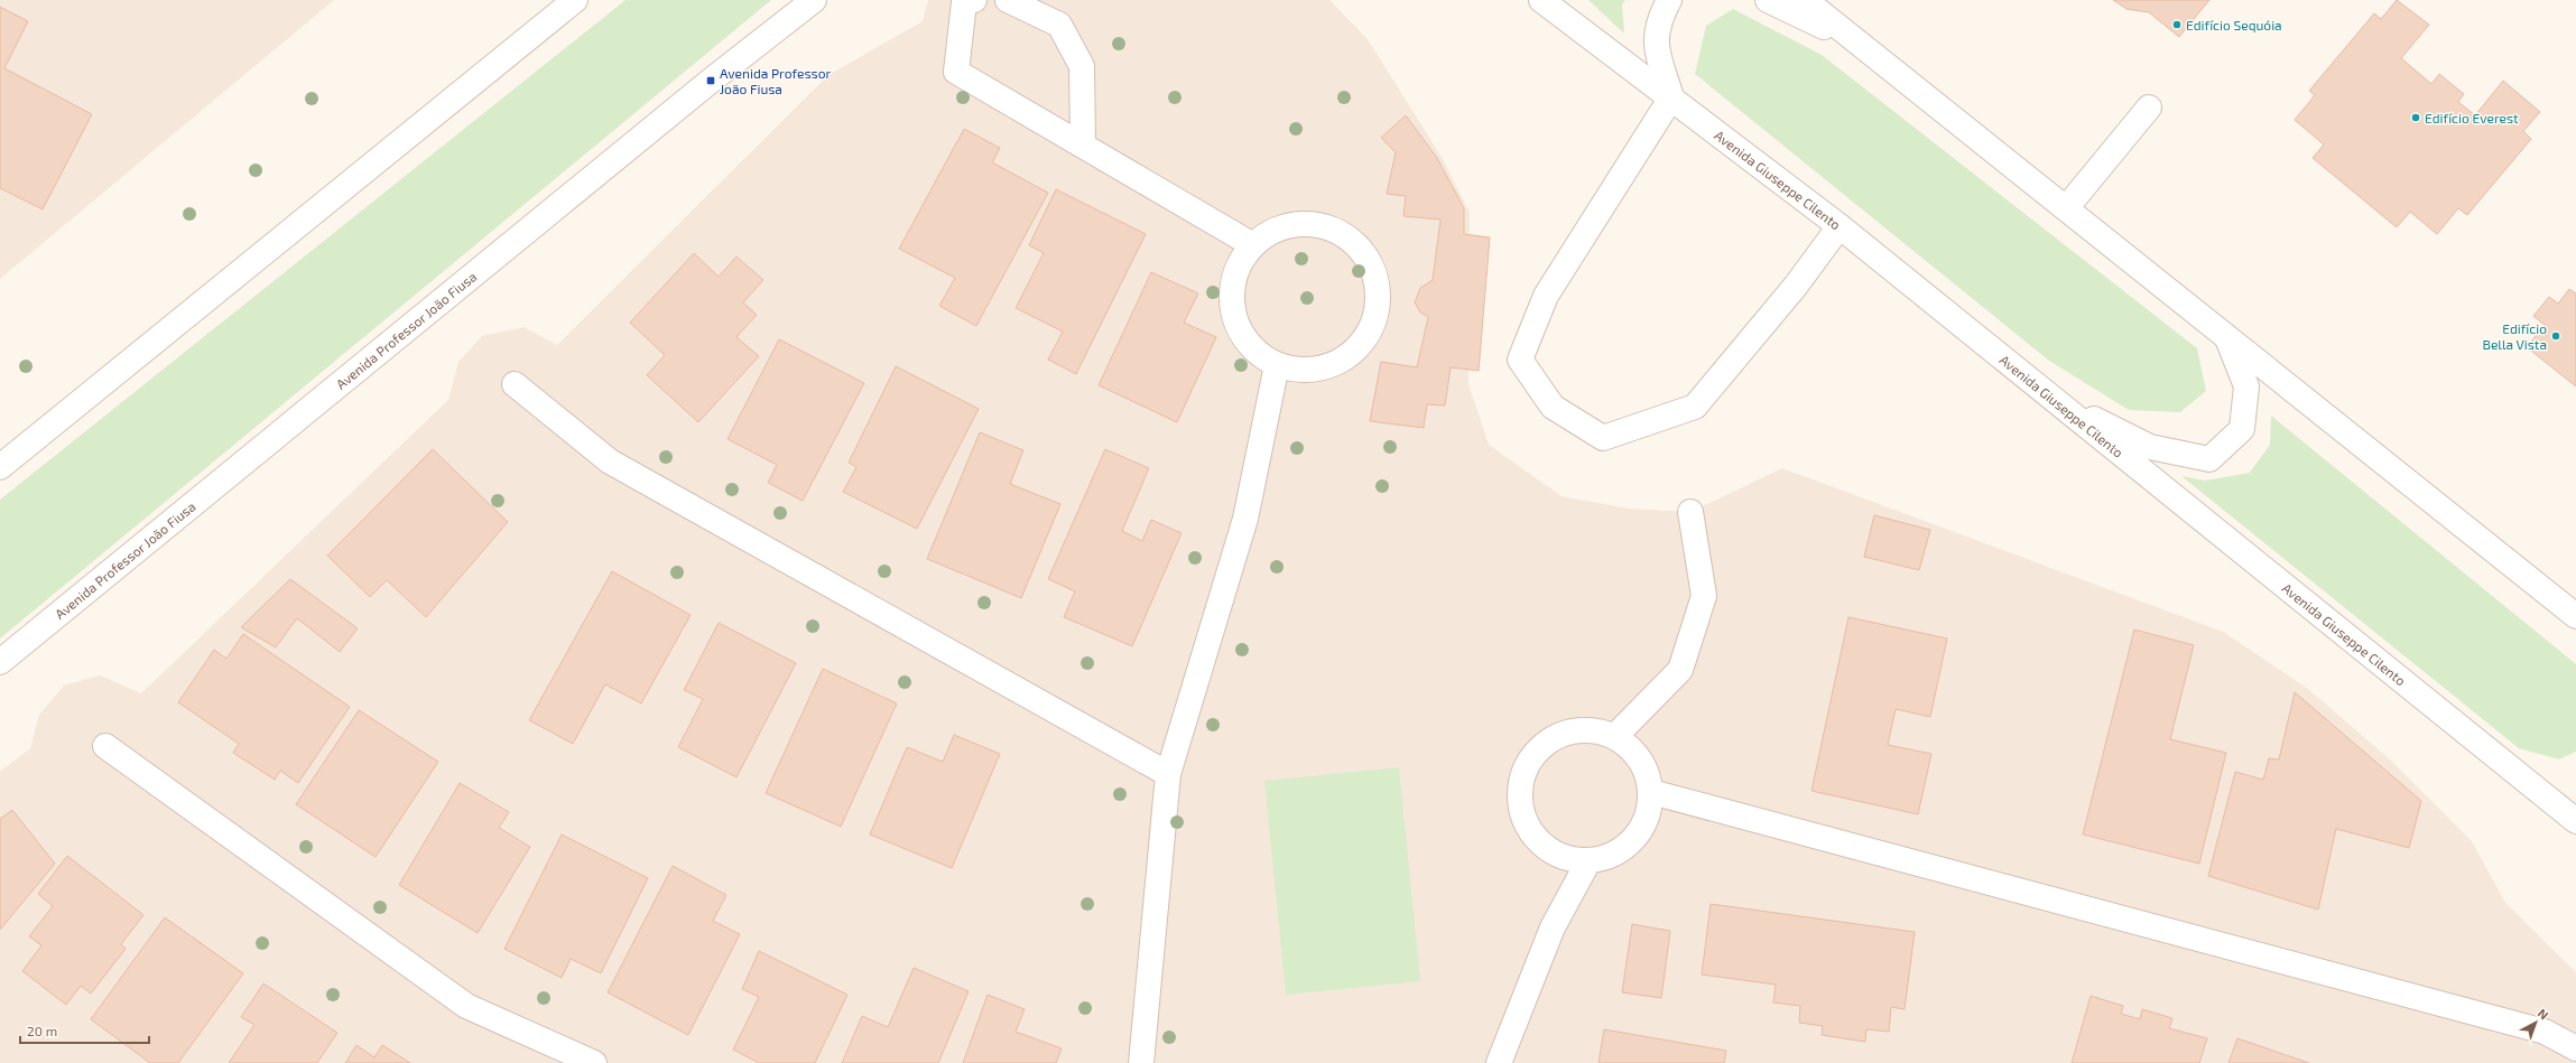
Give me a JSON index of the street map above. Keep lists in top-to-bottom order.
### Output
{
  "streets": {
    "street": ["Avenida Giuseppe Cilento", "Avenida Professor João Fiusa"]
  },
  "places": {
    "other": ["Edifício Sequóia", "Edifício Everest", "Edifício Bella Vista"],
    "transit": ["Avenida Professor João Fiusa"]
  },
  "scale_bar": "20 m",
  "north": "top right"
}
